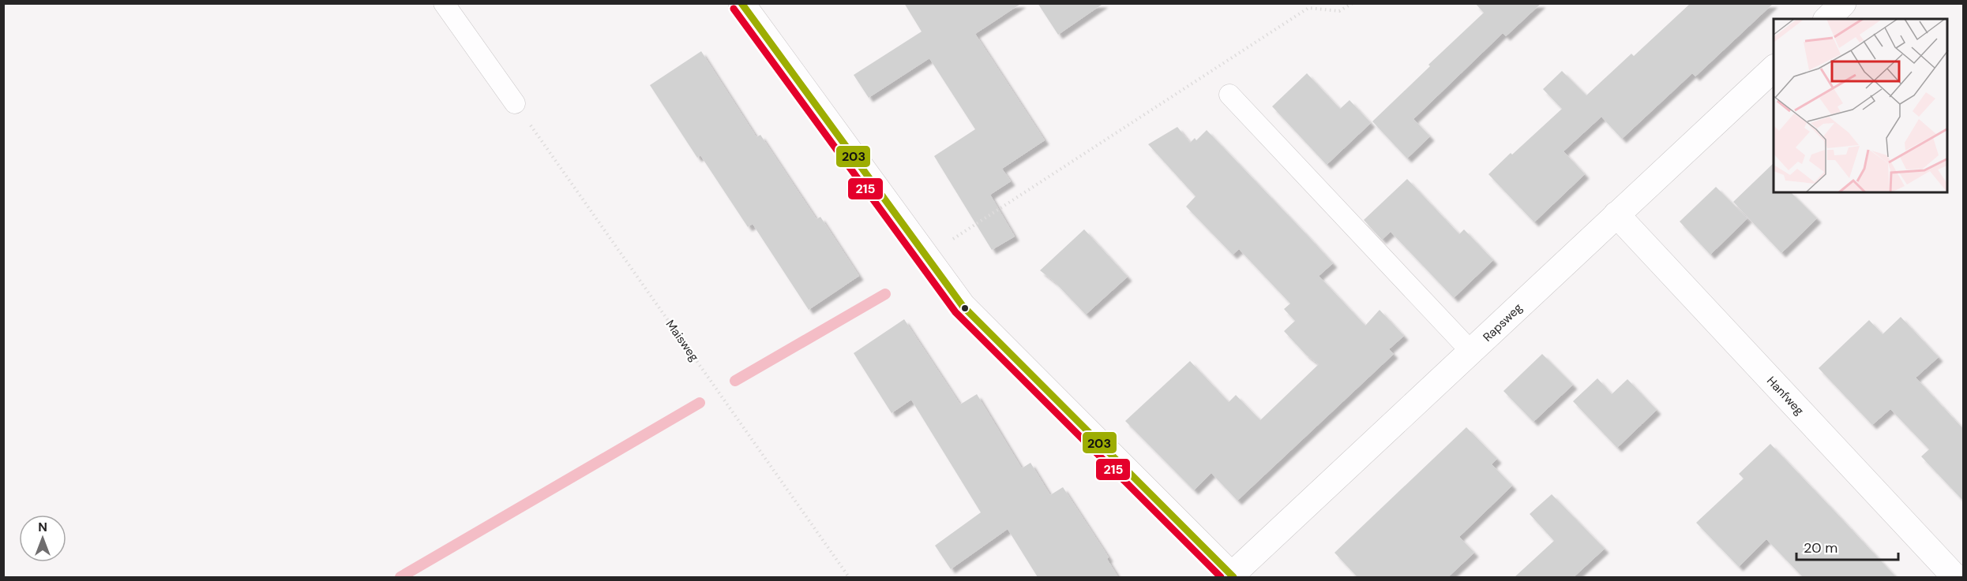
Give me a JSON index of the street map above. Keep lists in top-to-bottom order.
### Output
{
  "streets": {
    "street": ["Rapsweg", "Hanfweg"],
    "path": ["Maisweg"]
  },
  "crossings": [
    ["Rapsweg", "Hanfweg"]
  ],
  "lines": ["transit line 203", "transit line 215"],
  "scale_bar": "20 m",
  "north": "top"
}
